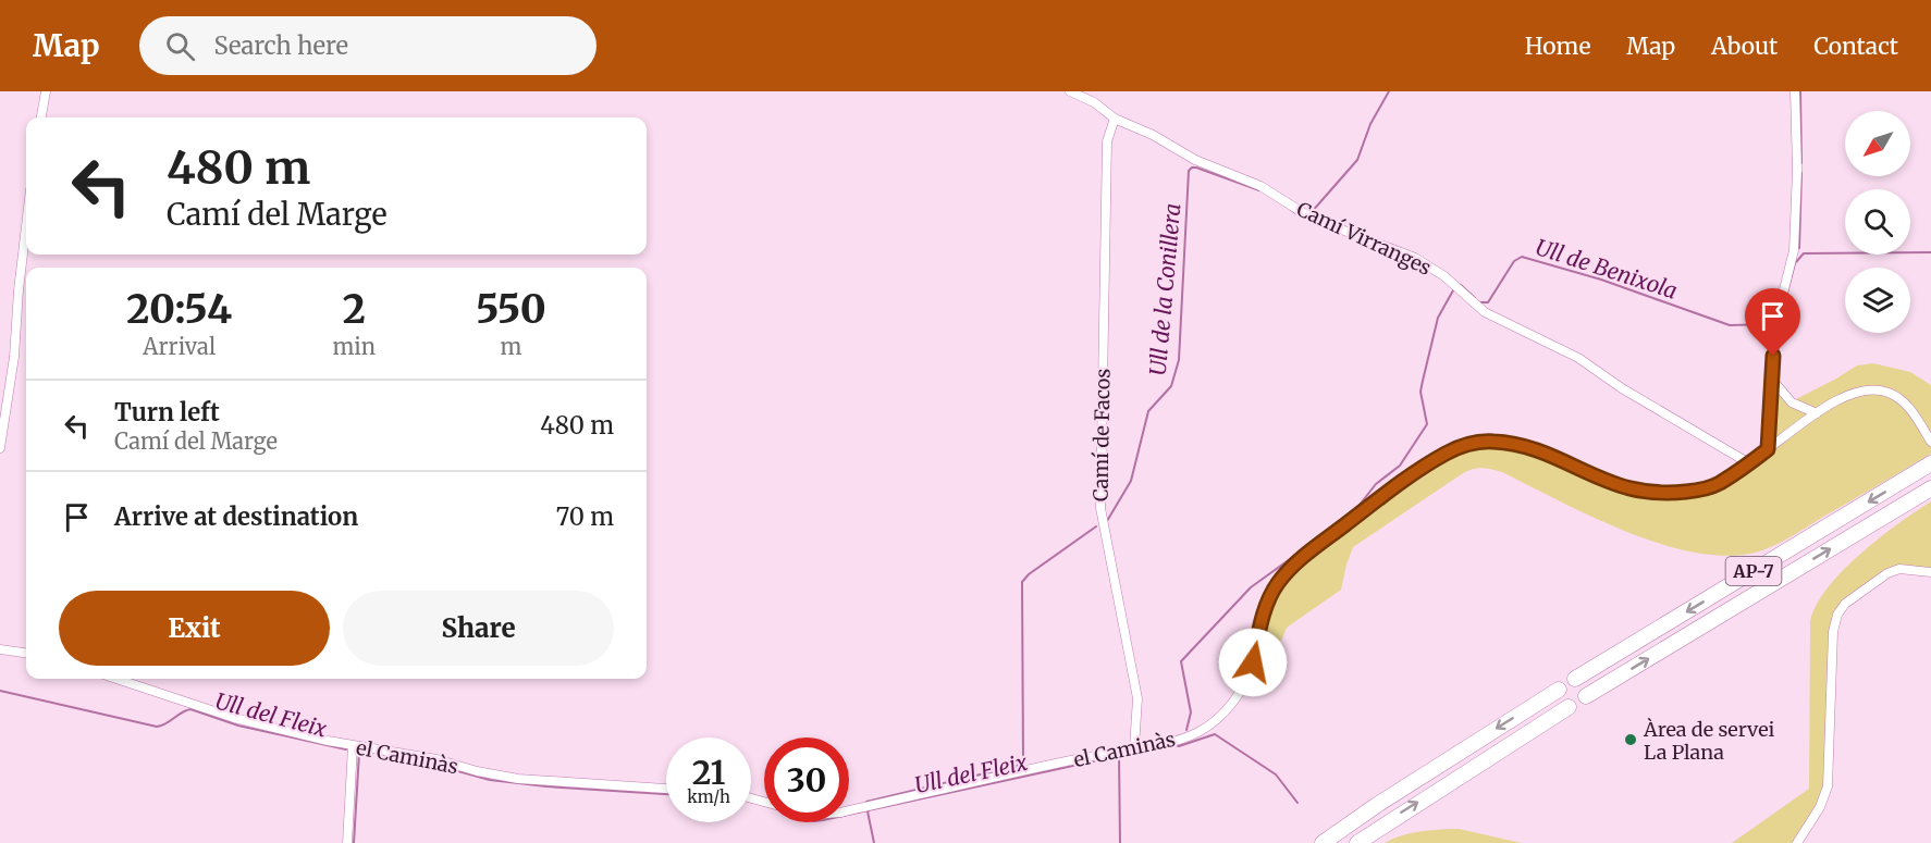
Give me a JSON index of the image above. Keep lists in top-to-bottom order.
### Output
{
  "streets": {
    "highway": ["AP-7"],
    "street": ["Camí Virranges", "Camí de Facos", "el Caminàs"]
  },
  "crossings": [
    ["Camí Virranges", "Camí de Facos"],
    ["Camí Virranges", "el Caminàs"],
    ["Camí de Facos", "el Caminàs"]
  ],
  "water": ["Ull de Benixola", "Ull de la Conillera", "Ull del Fleix"],
  "places": ["Àrea de servei La Plana"],
  "north": "bottom left",
  "page": {
    "header": "Map",
    "search": "Search here",
    "nav": [
      "Home",
      "Map",
      "About",
      "Contact"
    ],
    "turn": ["480 m", "Camí del Marge"],
    "eta": [
      "20:54",
      "Arrival",
      "2",
      "min",
      "550",
      "m"
    ],
    "list": [
      {
        "name": "Turn left",
        "note": "Camí del Marge",
        "value": "480 m"
      },
      {
        "name": "Arrive at destination",
        "value": "70 m"
      }
    ],
    "buttons": ["Exit", "Share"],
    "speed": "21 km/h",
    "limit": "30"
  }
}
